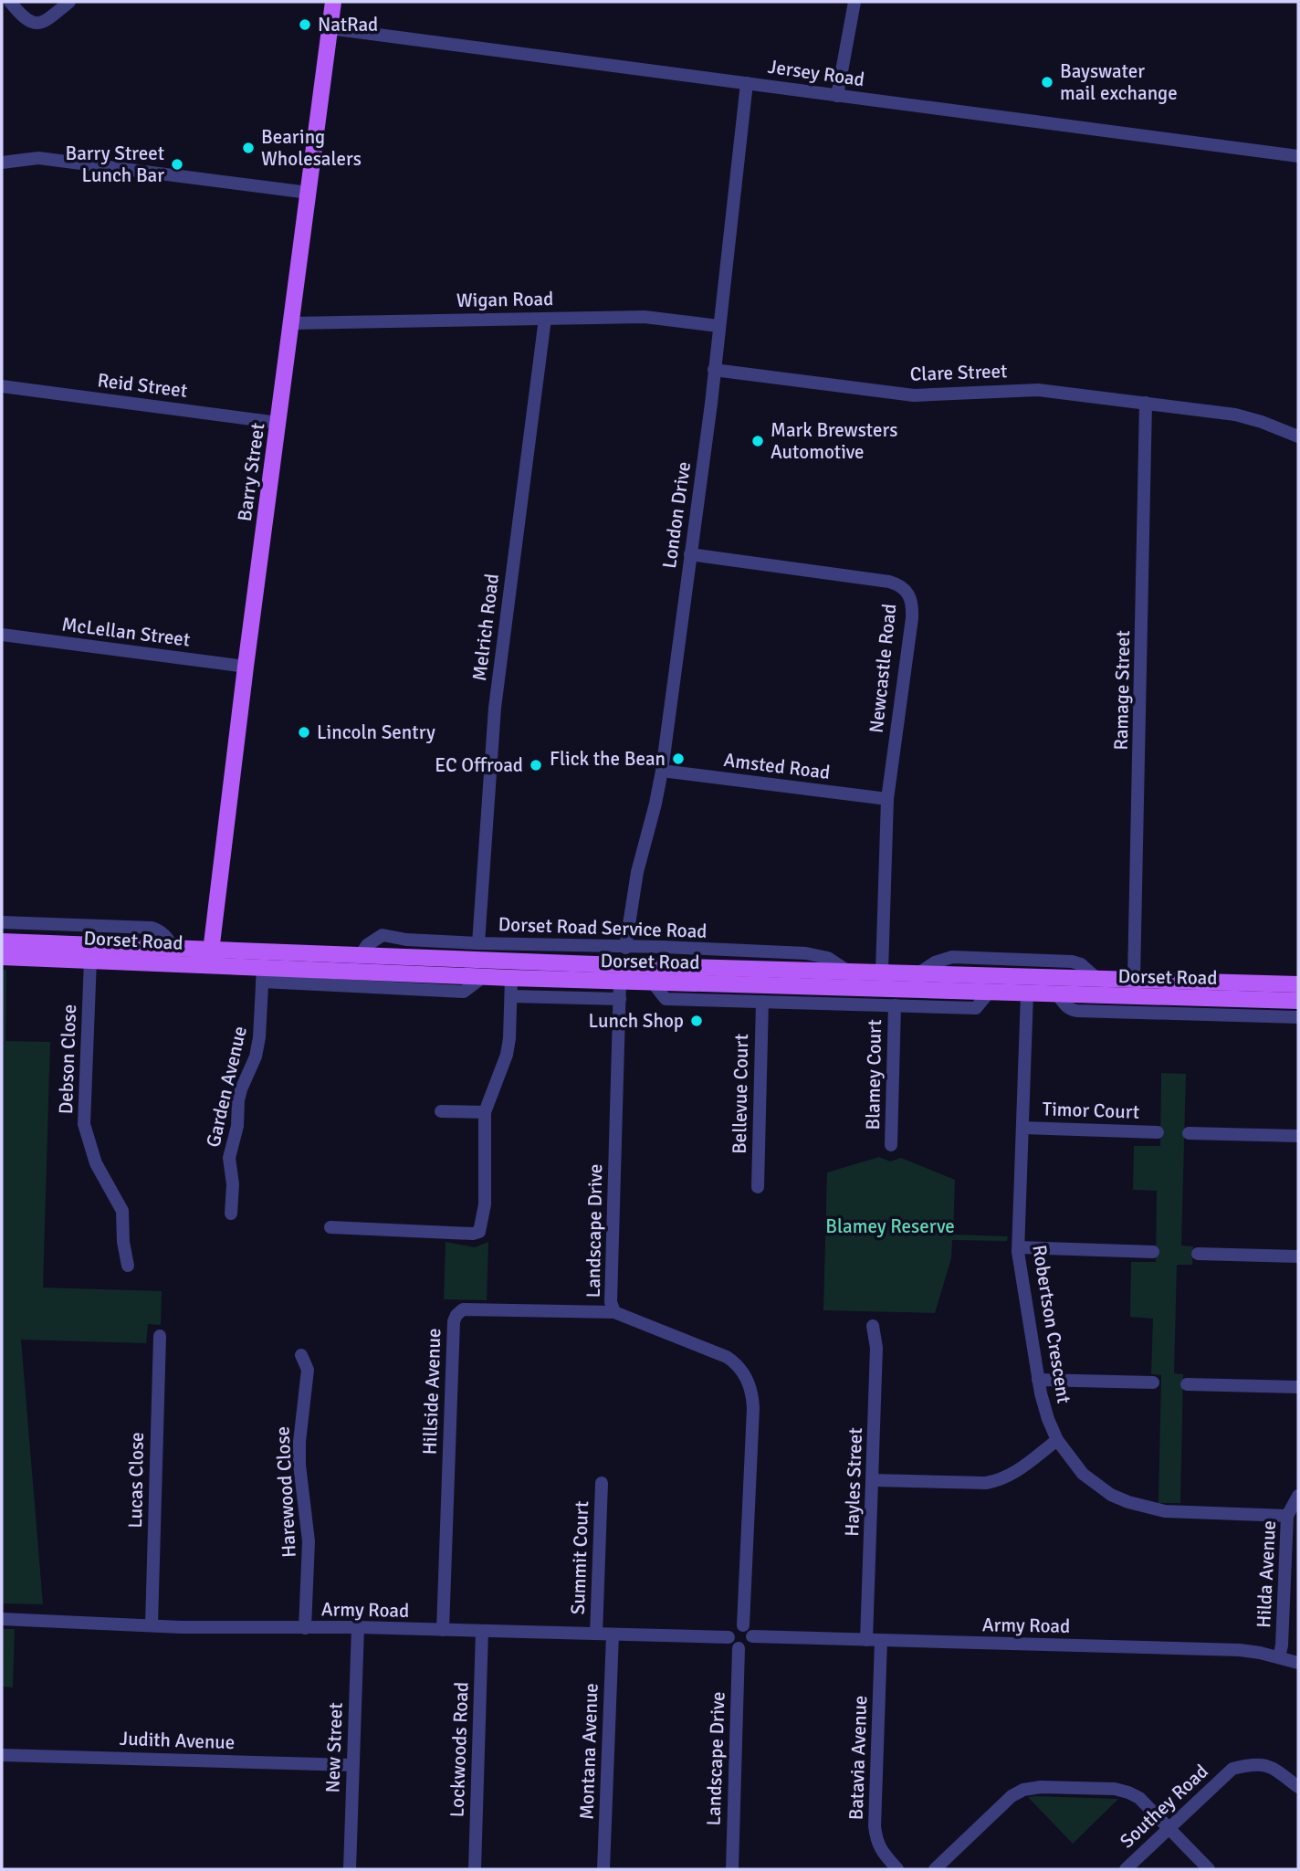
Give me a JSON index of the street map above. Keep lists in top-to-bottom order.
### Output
{
  "streets": {
    "main road": ["Barry Street", "Dorset Road"],
    "street": [
      "Jersey Road",
      "Wigan Road",
      "Clare Street",
      "Reid Street",
      "London Drive",
      "Melrich Road",
      "McLellan Street",
      "Newcastle Road",
      "Ramage Street",
      "Amsted Road",
      "Dorset Road Service Road",
      "Debson Close",
      "Blamey Court",
      "Garden Avenue",
      "Bellevue Court",
      "Timor Court",
      "Landscape Drive",
      "Robertson Crescent",
      "Hillside Avenue",
      "Lucas Close",
      "Hayles Street",
      "Harewood Close",
      "Summit Court",
      "Hilda Avenue",
      "Army Road",
      "Judith Avenue",
      "New Street",
      "Lockwoods Road",
      "Montana Avenue",
      "Batavia Avenue",
      "Southey Road"
    ]
  },
  "crossings": [
    ["Jersey Road", "Barry Street"],
    ["Jersey Road", "London Drive"],
    ["Wigan Road", "Barry Street"],
    ["Wigan Road", "London Drive"],
    ["Wigan Road", "Melrich Road"],
    ["Clare Street", "London Drive"],
    ["Clare Street", "Ramage Street"],
    ["Reid Street", "Barry Street"],
    ["Barry Street", "McLellan Street"],
    ["Barry Street", "Dorset Road"],
    ["London Drive", "Newcastle Road"],
    ["London Drive", "Amsted Road"],
    ["London Drive", "Dorset Road Service Road"],
    ["Melrich Road", "Dorset Road Service Road"],
    ["Newcastle Road", "Amsted Road"],
    ["Newcastle Road", "Dorset Road"],
    ["Ramage Street", "Dorset Road"],
    ["Dorset Road Service Road", "Dorset Road"],
    ["Dorset Road", "Debson Close"],
    ["Dorset Road", "Garden Avenue"],
    ["Dorset Road", "Landscape Drive"],
    ["Dorset Road", "Robertson Crescent"],
    ["Timor Court", "Robertson Crescent"],
    ["Landscape Drive", "Hillside Avenue"],
    ["Landscape Drive", "Army Road"],
    ["Robertson Crescent", "Hilda Avenue"],
    ["Hillside Avenue", "Army Road"],
    ["Lucas Close", "Army Road"],
    ["Hayles Street", "Army Road"],
    ["Harewood Close", "Army Road"],
    ["Summit Court", "Army Road"],
    ["Hilda Avenue", "Army Road"],
    ["Army Road", "New Street"],
    ["Army Road", "Lockwoods Road"],
    ["Army Road", "Montana Avenue"],
    ["Army Road", "Batavia Avenue"],
    ["Judith Avenue", "New Street"]
  ],
  "parks": ["Blamey Reserve"],
  "places": [
    "NatRad",
    "Bayswater mail exchange",
    "Bearing Wholesalers",
    "Barry Street Lunch Bar",
    "Mark Brewsters Automotive",
    "Lincoln Sentry",
    "Flick the Bean",
    "EC Offroad",
    "Lunch Shop"
  ]
}
